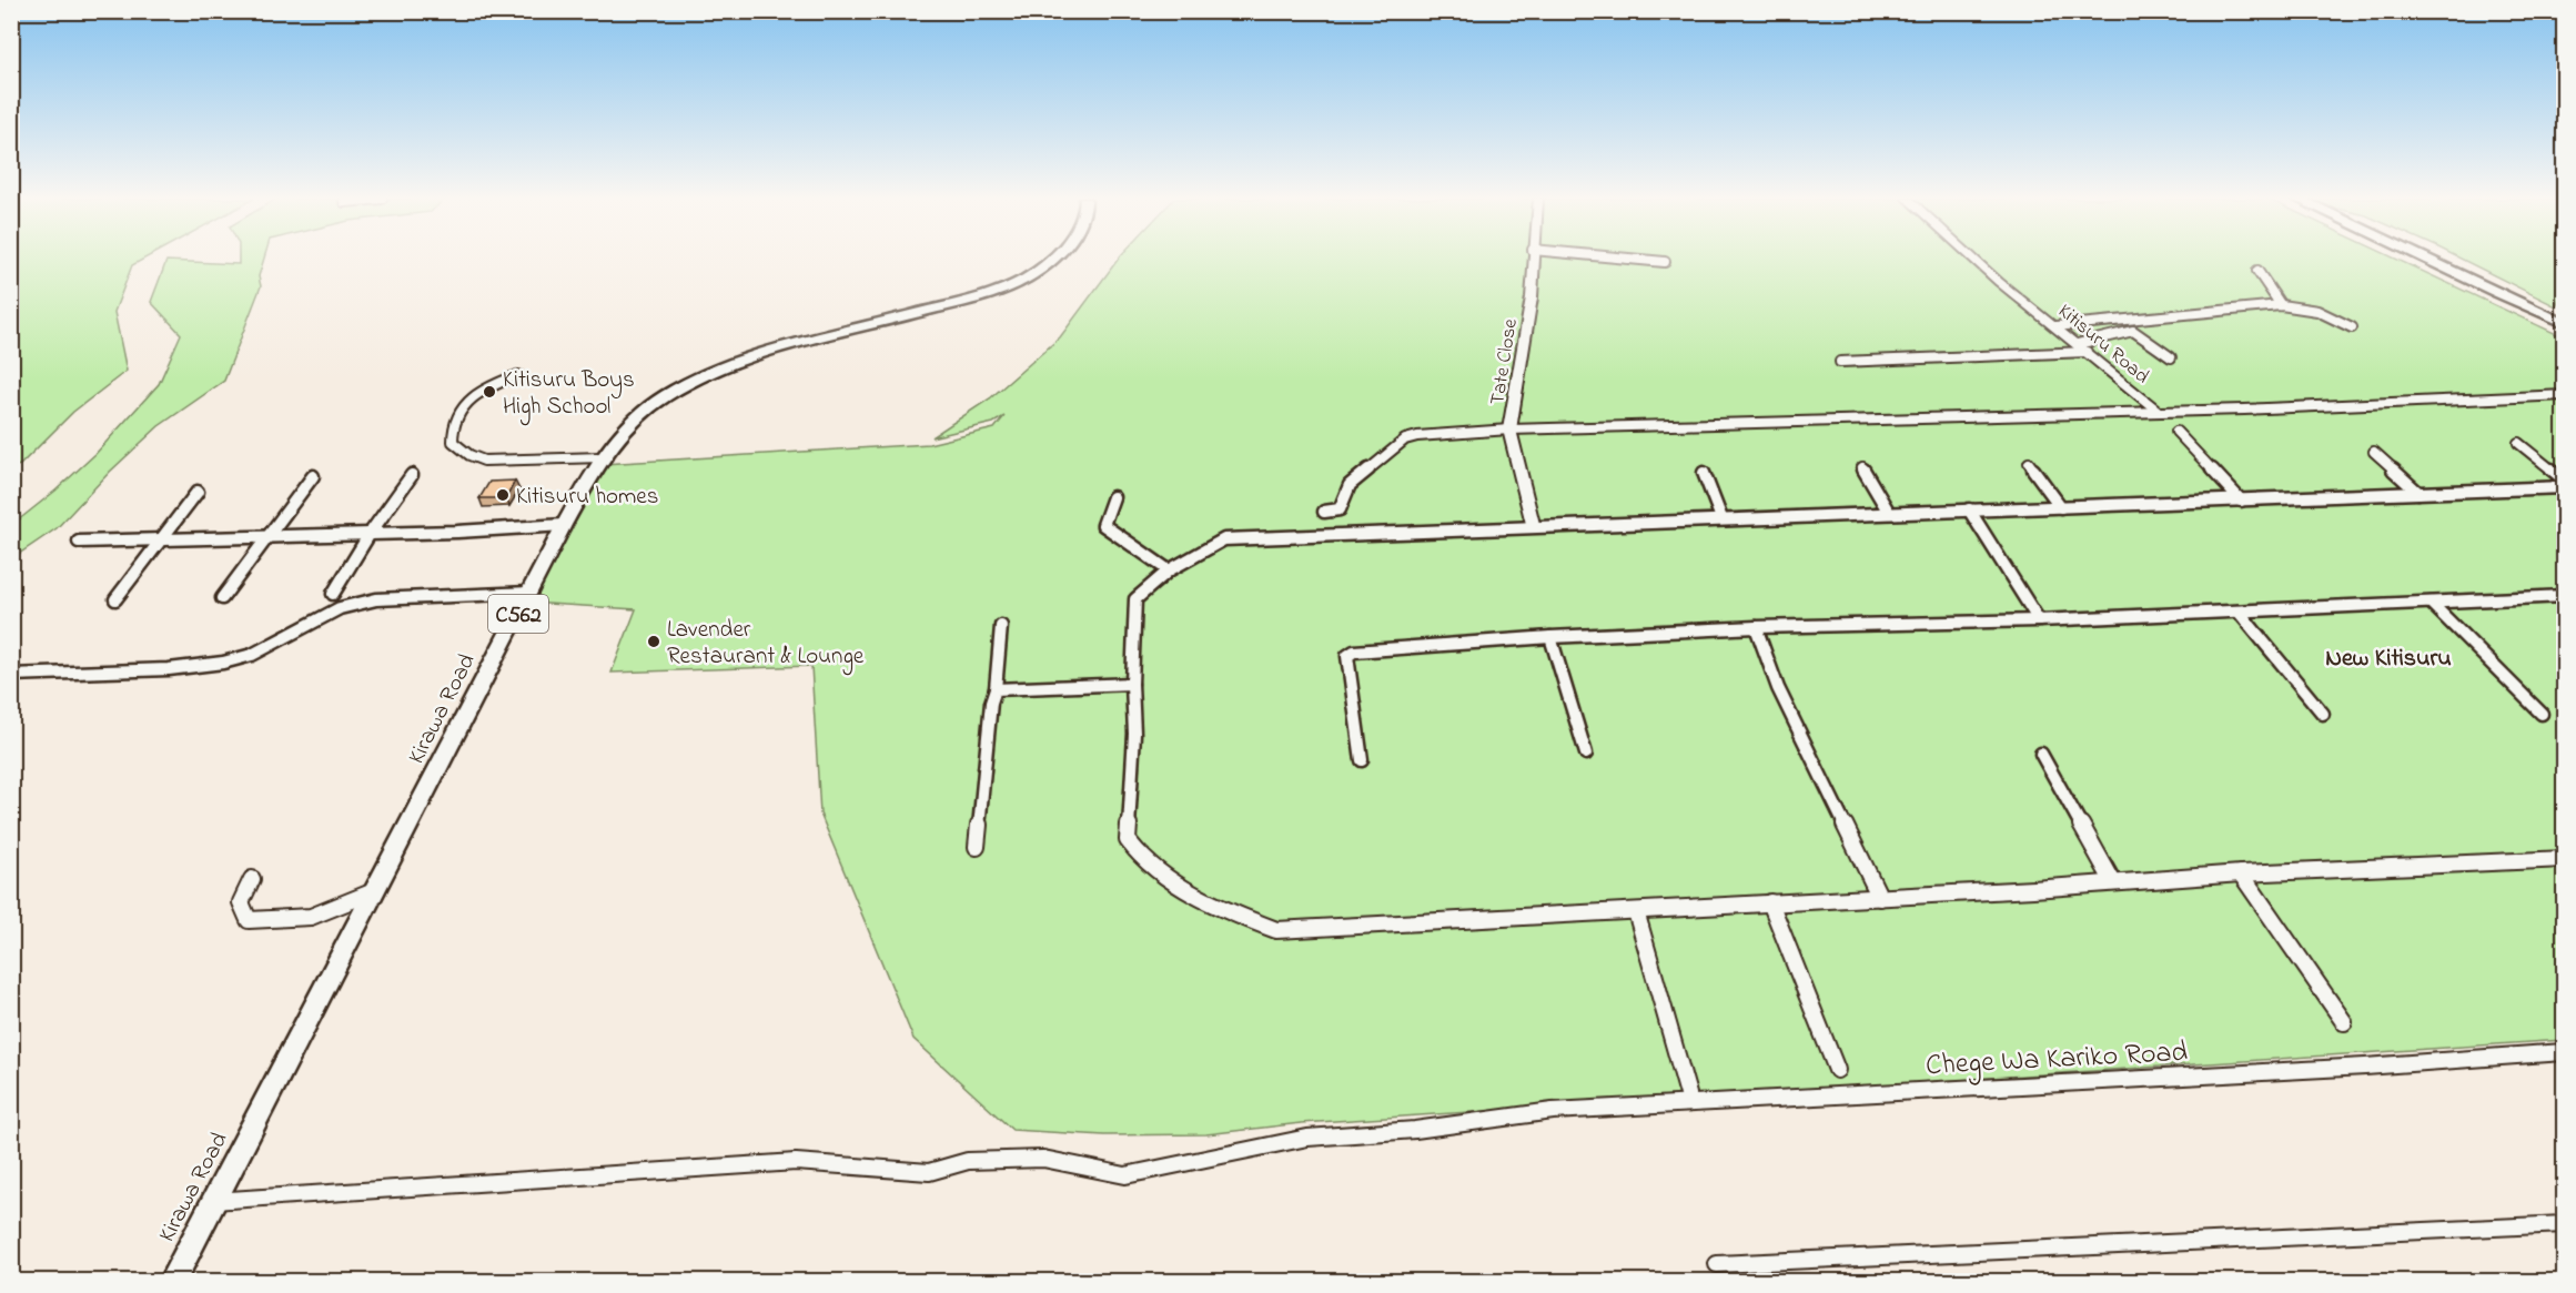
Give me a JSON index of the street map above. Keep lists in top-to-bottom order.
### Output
{
  "streets": {
    "main road": ["C562", "Kirawa Road"],
    "street": ["Kitisuru Road", "Tate Close", "Chege Wa Kariko Road"]
  },
  "crossings": [
    ["Kirawa Road", "Chege Wa Kariko Road"]
  ],
  "districts": ["New Kitisuru"],
  "places": ["Kitisuru Boys High School", "Kitisuru homes", "Lavender Restaurant & Lounge"]
}
